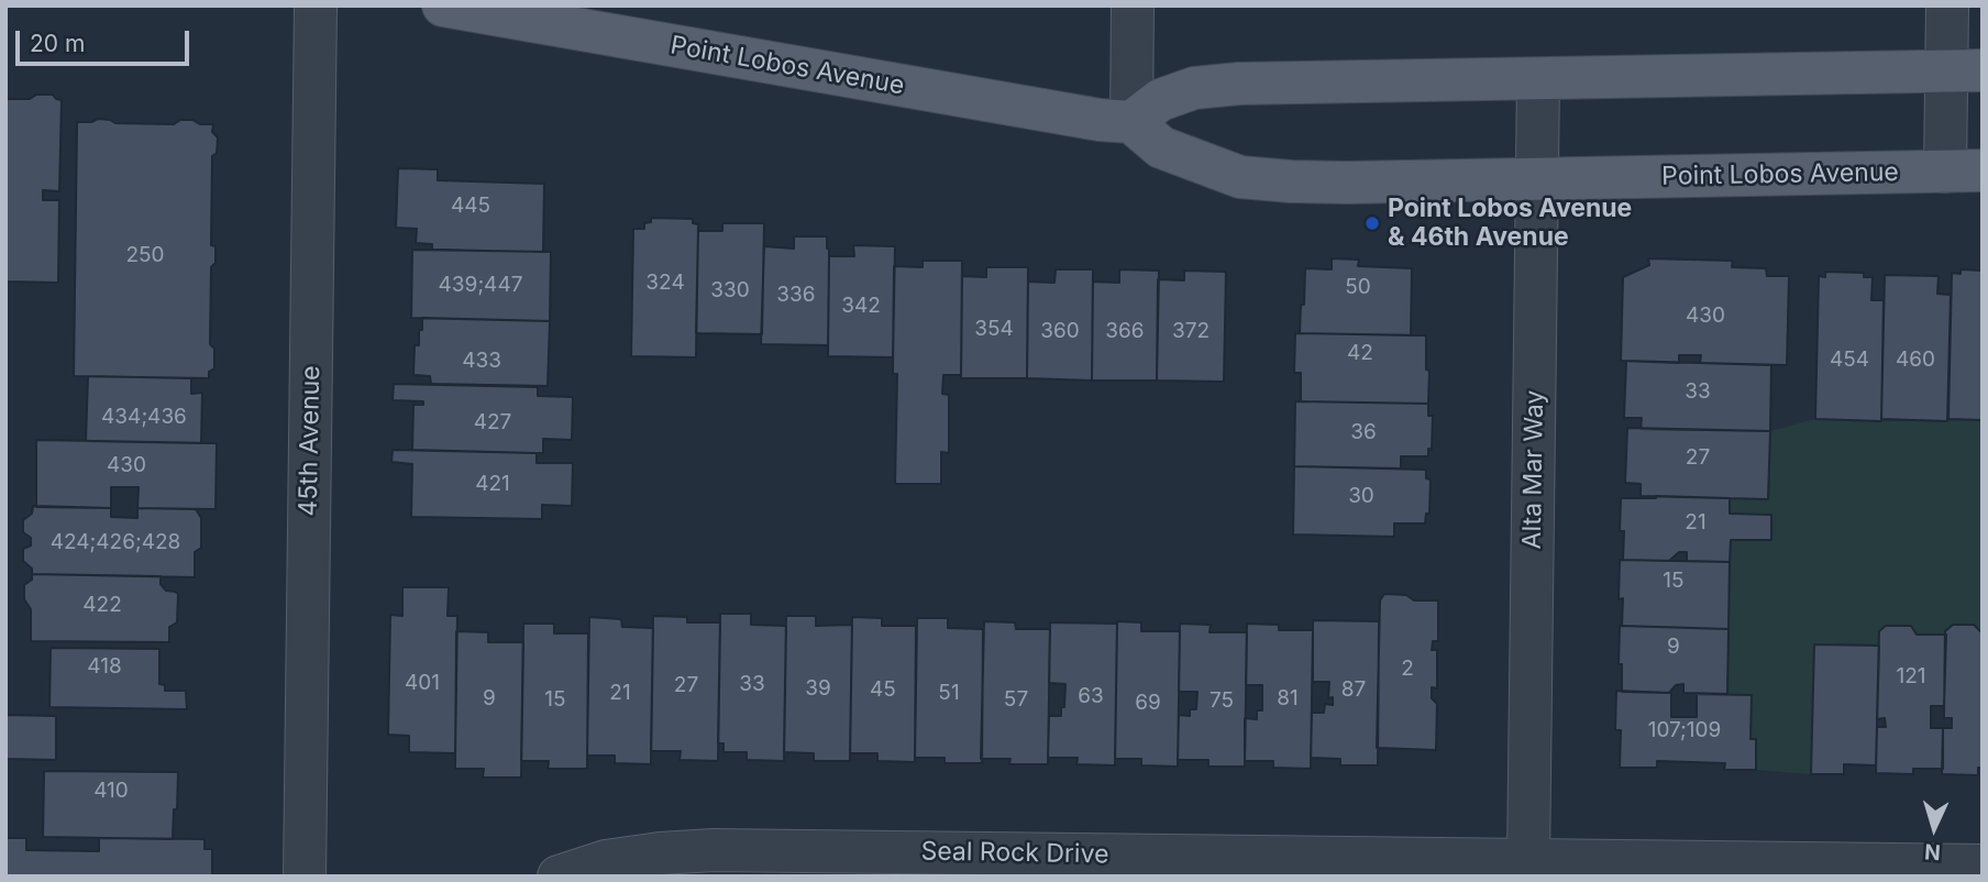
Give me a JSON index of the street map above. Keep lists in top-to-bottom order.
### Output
{
  "streets": {
    "main road": ["Point Lobos Avenue"],
    "street": ["45th Avenue", "Alta Mar Way", "Seal Rock Drive"]
  },
  "crossings": [
    ["Point Lobos Avenue", "Alta Mar Way"],
    ["Alta Mar Way", "Seal Rock Drive"]
  ],
  "places": ["Point Lobos Avenue & 46th Avenue"],
  "house_numbers": [
    "445",
    "250",
    "324",
    "439;447",
    "50",
    "330",
    "336",
    "342",
    "430",
    "354",
    "360",
    "366",
    "372",
    "42",
    "454",
    "460",
    "433",
    "33",
    "434;436",
    "427",
    "36",
    "27",
    "430",
    "421",
    "30",
    "21",
    "424;426;428",
    "15",
    "422",
    "9",
    "418",
    "2",
    "121",
    "401",
    "33",
    "27",
    "39",
    "45",
    "87",
    "21",
    "51",
    "63",
    "9",
    "81",
    "15",
    "57",
    "75",
    "69",
    "107;109",
    "410"
  ],
  "scale_bar": "20 m",
  "north": "bottom"
}
